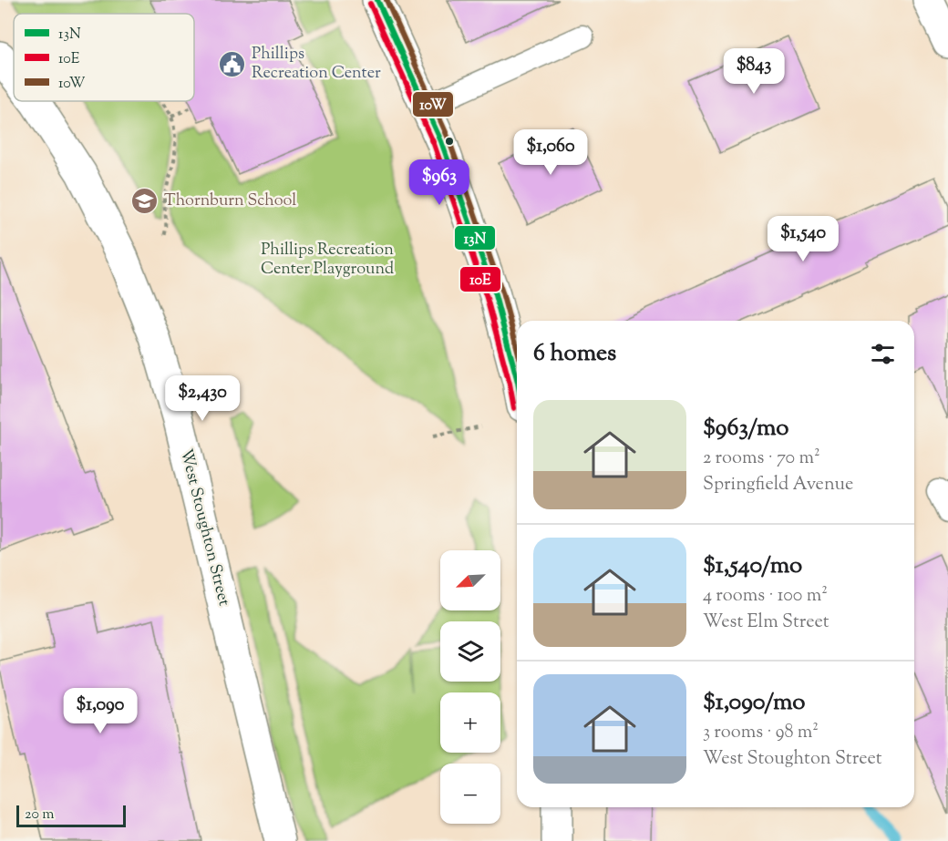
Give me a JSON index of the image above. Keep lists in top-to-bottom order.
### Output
{
  "streets": {
    "street": ["West Stoughton Street"]
  },
  "parks": ["Phillips Recreation Center Playground"],
  "places": {
    "public building": ["Phillips Recreation Center"],
    "school or university": ["Thornburn School"]
  },
  "lines": ["transit line 13N", "transit line 10W", "transit line 10E"],
  "legend": ["13N", "10E", "10W"],
  "scale_bar": "20 m",
  "north": "bottom left",
  "page": {
    "price": [
      "$843",
      "$1,060",
      "$963",
      "$1,540",
      "$2,430",
      "$1,090"
    ],
    "heading": "6 homes",
    "list": [
      {
        "name": "$963/mo",
        "note": "2 rooms · 70 m² · Springfield Avenue"
      },
      {
        "name": "$1,540/mo",
        "note": "4 rooms · 100 m² · West Elm Street"
      },
      {
        "name": "$1,090/mo",
        "note": "3 rooms · 98 m² · West Stoughton Street"
      }
    ],
    "map_buttons": ["+", "−"],
    "scale": "20 m"
  }
}
